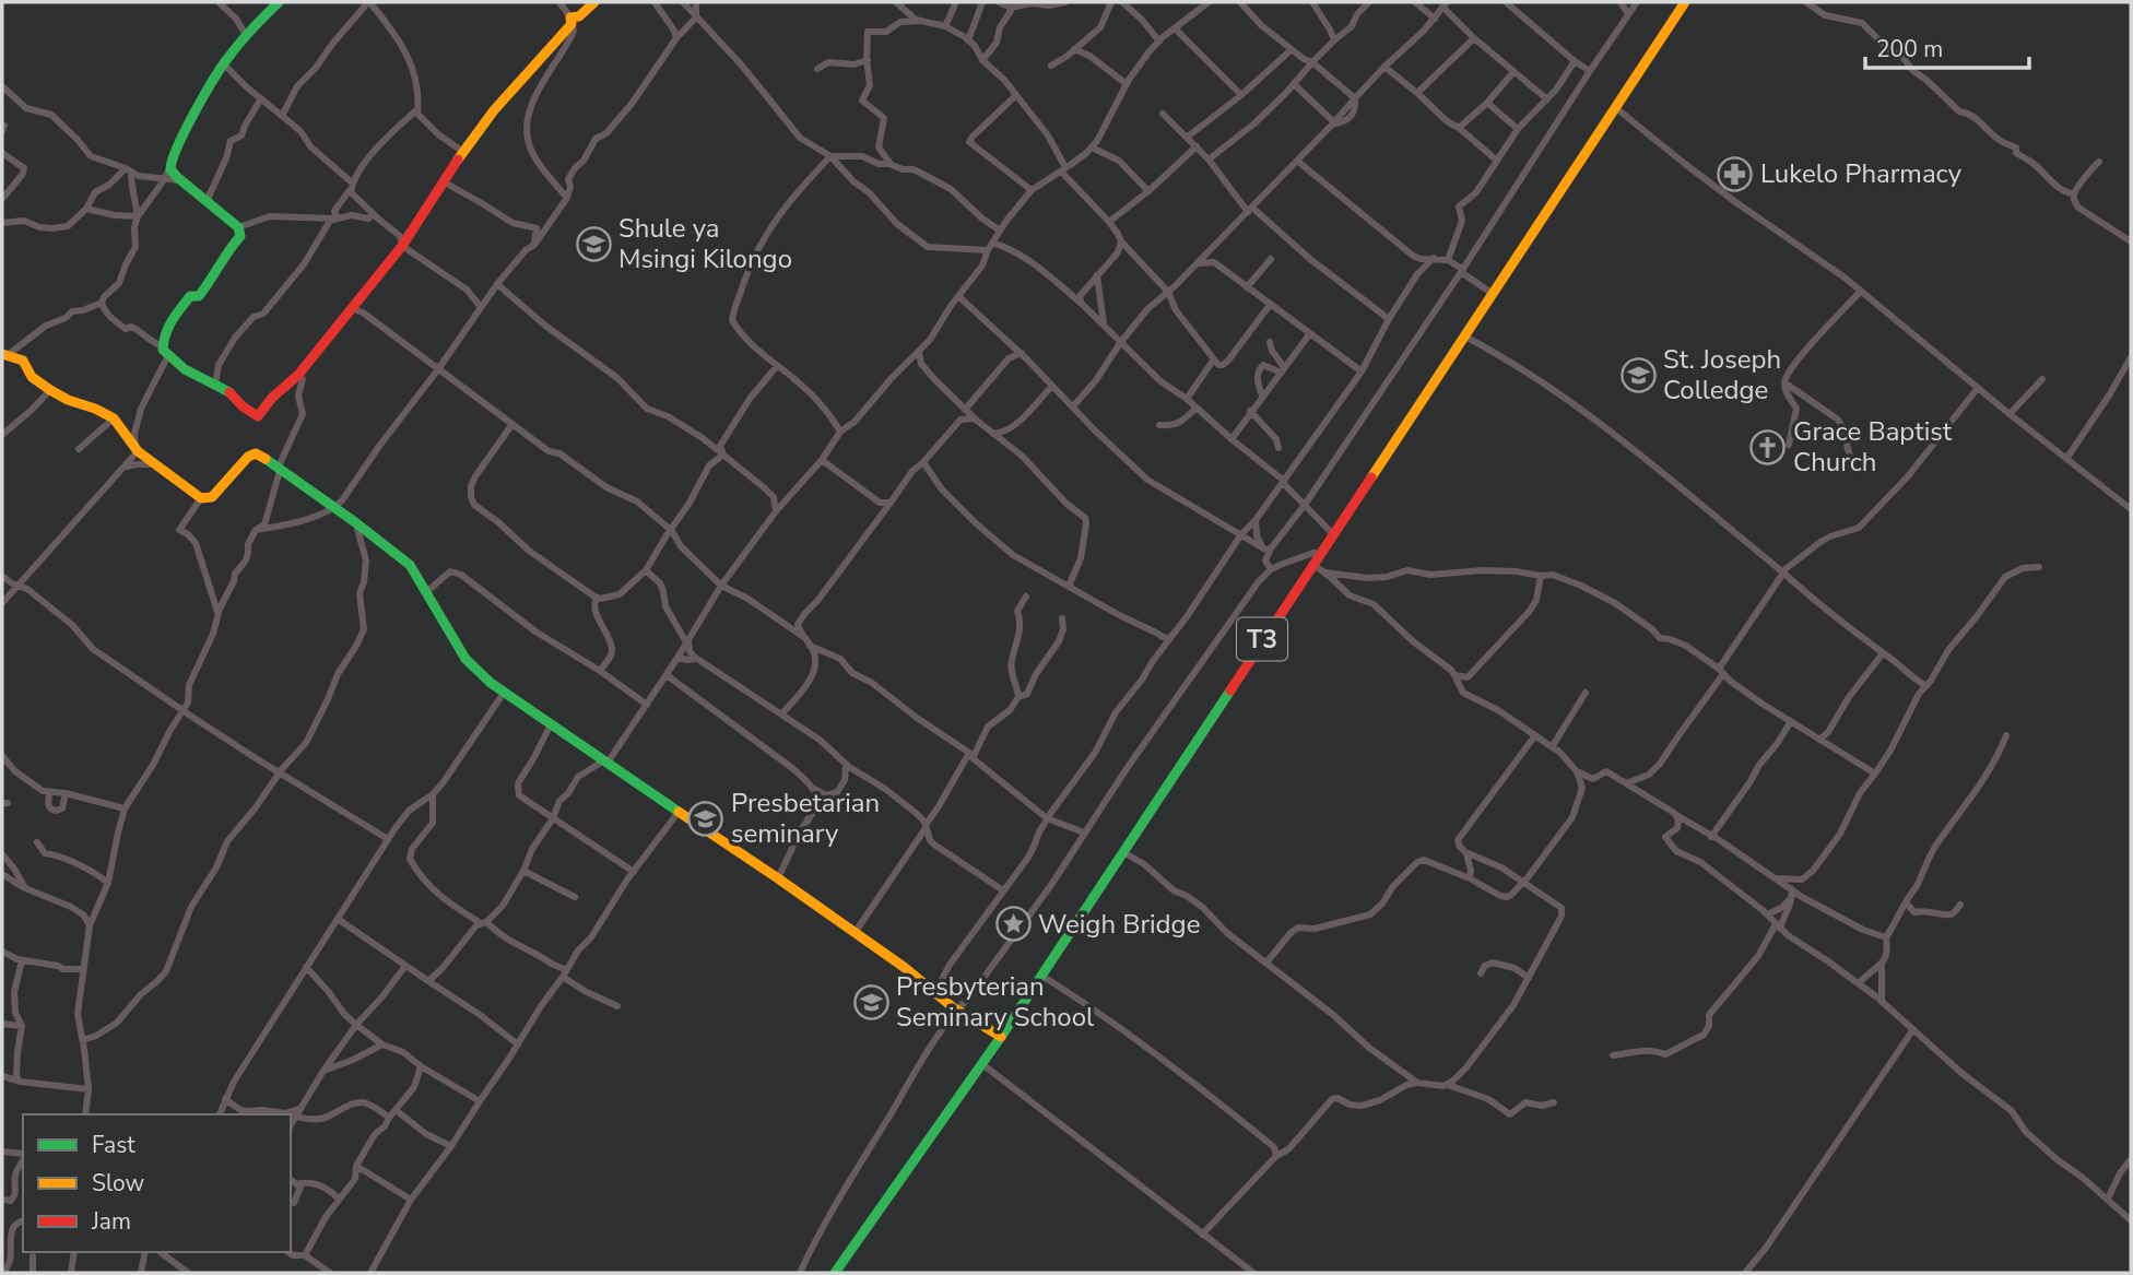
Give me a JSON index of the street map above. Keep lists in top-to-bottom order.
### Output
{
  "streets": {
    "main road": ["T3"]
  },
  "places": {
    "pharmacy": ["Lukelo Pharmacy"],
    "school or university": [
      "Shule ya Msingi Kilongo",
      "St. Joseph Colledge",
      "Presbetarian seminary",
      "Presbyterian Seminary School"
    ],
    "church": ["Grace Baptist Church"],
    "place": ["Weigh Bridge"]
  },
  "legend": ["Fast", "Slow", "Jam"],
  "scale_bar": "200 m"
}
